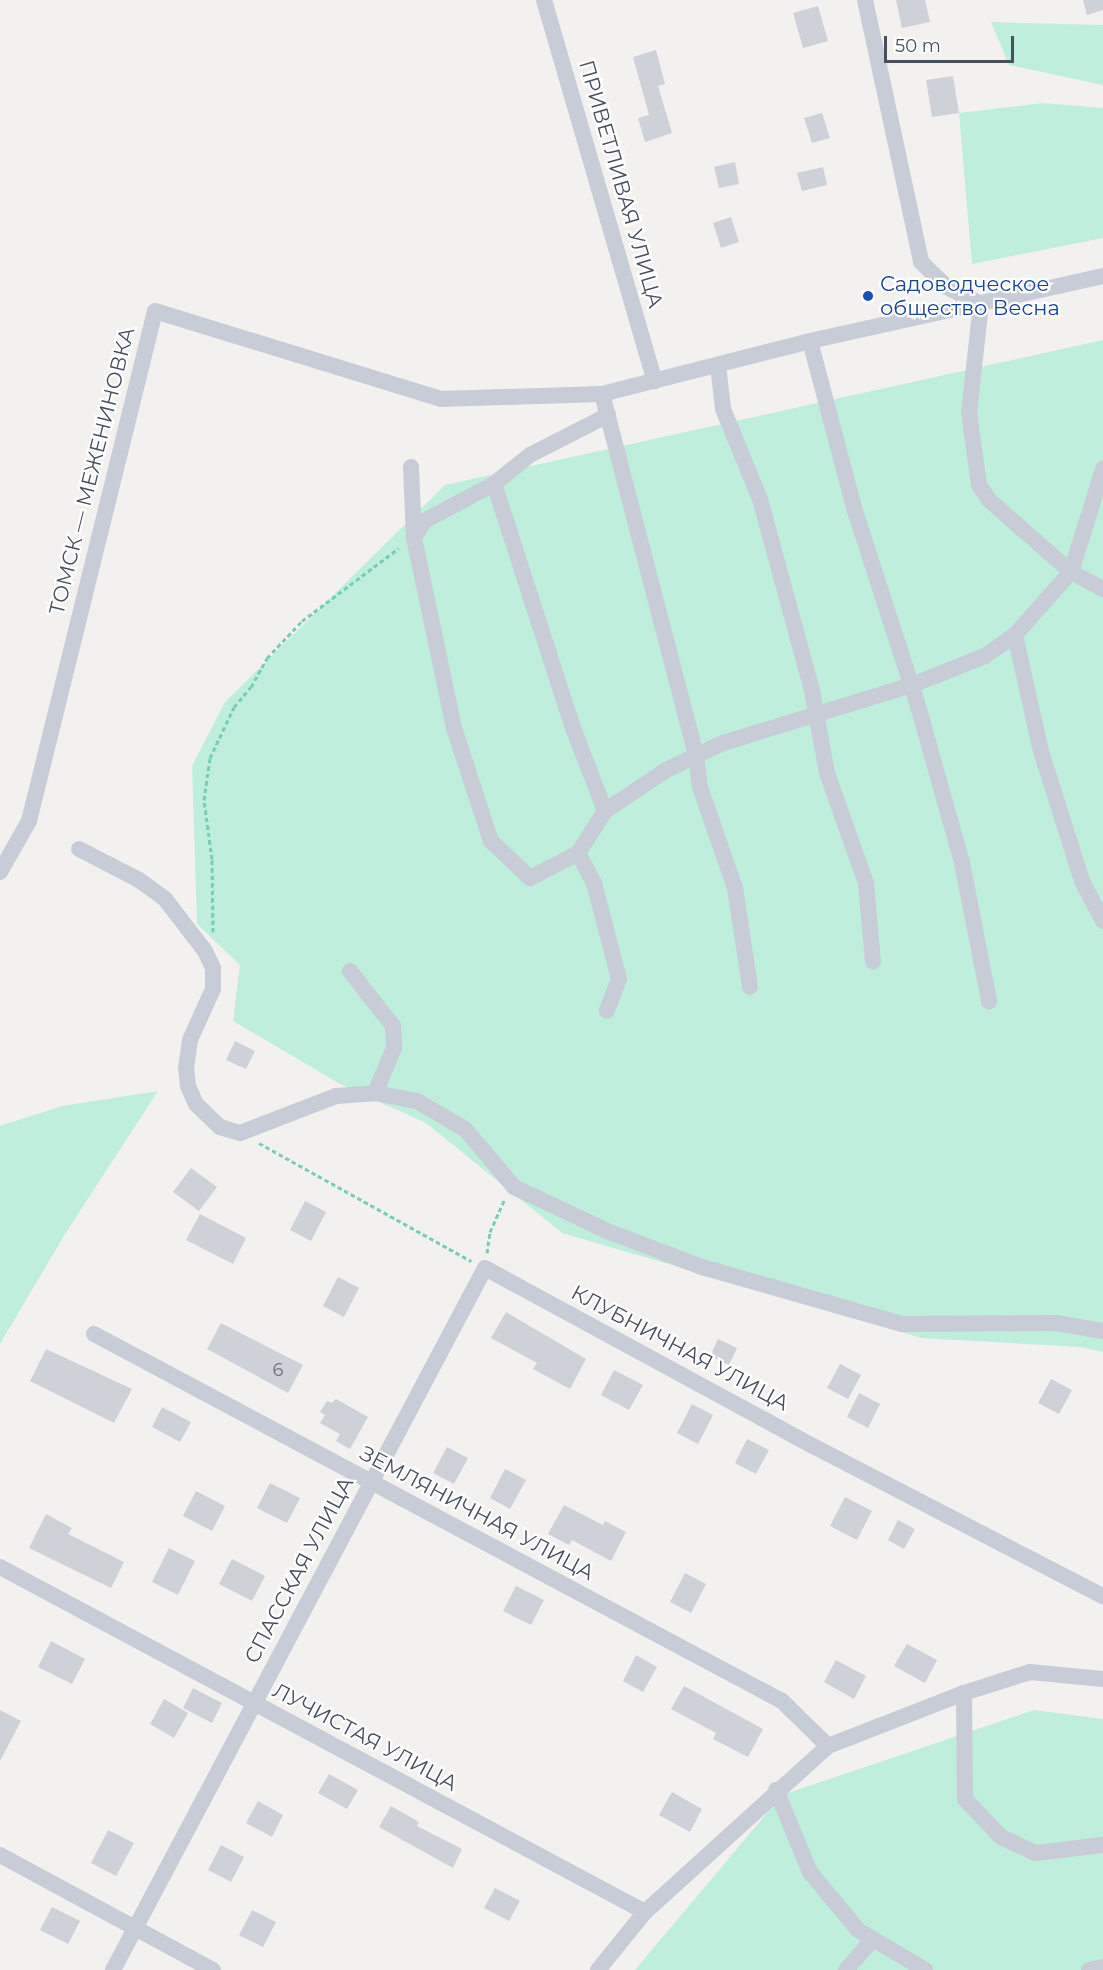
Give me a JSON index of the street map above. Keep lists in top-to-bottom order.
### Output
{
  "streets": {
    "street": [
      "ПРИВЕТЛИВАЯ УЛИЦА",
      "ТОМСК — МЕЖЕНИНОВКА",
      "КЛУБНИЧНАЯ УЛИЦА",
      "ЗЕМЛЯНИЧНАЯ УЛИЦА",
      "СПАССКАЯ УЛИЦА",
      "ЛУЧИСТАЯ УЛИЦА"
    ]
  },
  "crossings": [
    ["КЛУБНИЧНАЯ УЛИЦА", "СПАССКАЯ УЛИЦА"],
    ["ЗЕМЛЯНИЧНАЯ УЛИЦА", "СПАССКАЯ УЛИЦА"],
    ["СПАССКАЯ УЛИЦА", "ЛУЧИСТАЯ УЛИЦА"]
  ],
  "places": ["Садоводческое общество Весна"],
  "house_numbers": ["6"],
  "scale_bar": "50 m"
}
